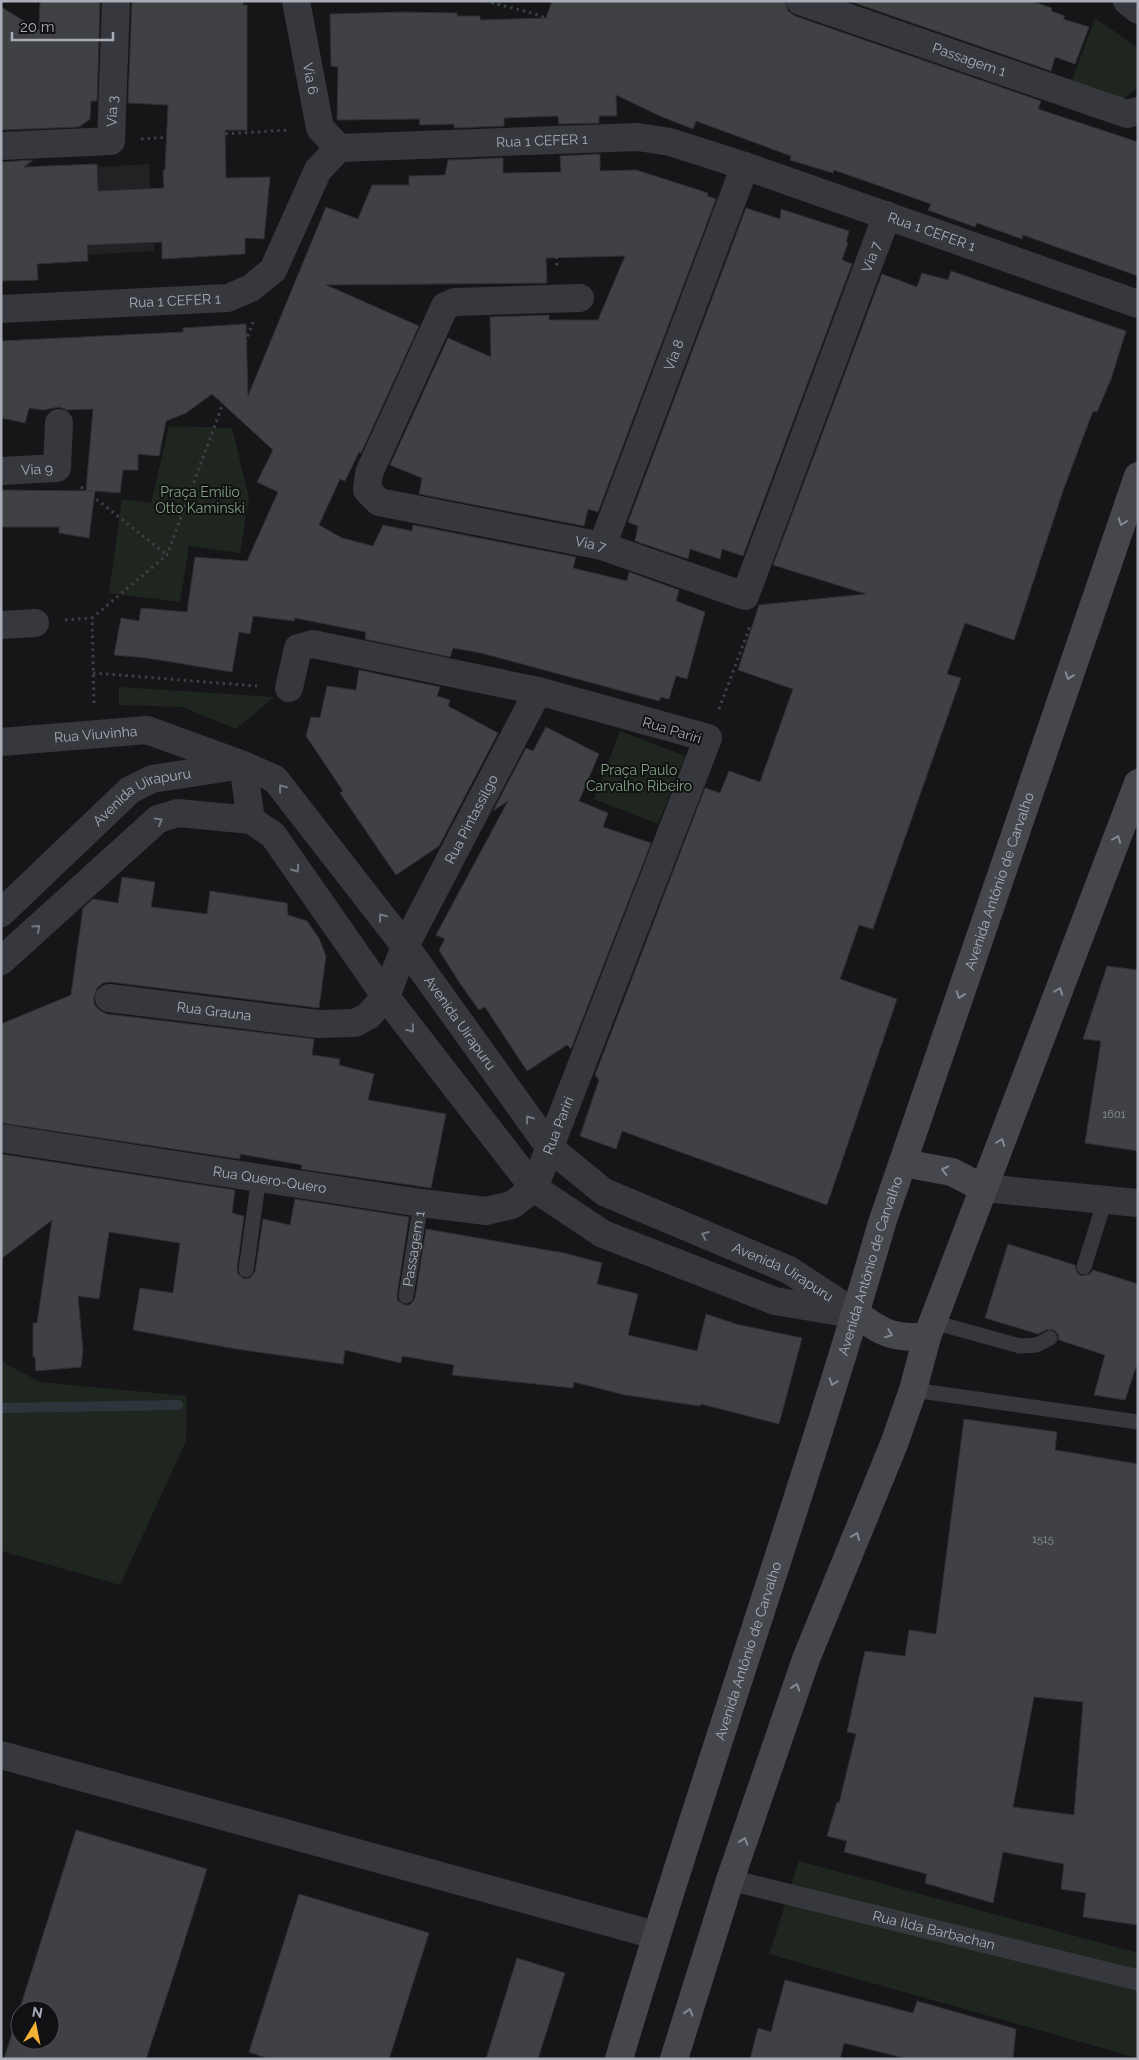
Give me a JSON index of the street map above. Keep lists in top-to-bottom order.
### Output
{
  "streets": {
    "main road": ["Avenida Antônio de Carvalho"],
    "street": [
      "Passagem 1",
      "Via 6",
      "Via 3",
      "Rua 1 CEFER 1",
      "Via 7",
      "Via 8",
      "Via 9",
      "Rua Pariri",
      "Rua Viuvinha",
      "Avenida Uirapuru",
      "Rua Pintassilgo",
      "Rua Grauna",
      "Rua Quero-Quero",
      "Rua Ilda Barbachan"
    ]
  },
  "crossings": [
    ["Passagem 1", "Rua Quero-Quero"],
    ["Rua 1 CEFER 1", "Via 7"],
    ["Rua 1 CEFER 1", "Via 8"],
    ["Via 7", "Via 8"],
    ["Rua Pariri", "Avenida Uirapuru"],
    ["Rua Pariri", "Rua Pintassilgo"],
    ["Rua Pariri", "Rua Quero-Quero"],
    ["Rua Viuvinha", "Avenida Uirapuru"],
    ["Avenida Uirapuru", "Rua Pintassilgo"],
    ["Avenida Uirapuru", "Avenida Antônio de Carvalho"],
    ["Avenida Uirapuru", "Rua Grauna"],
    ["Avenida Uirapuru", "Rua Quero-Quero"],
    ["Rua Pintassilgo", "Rua Grauna"]
  ],
  "parks": ["Praça Emílio Otto Kaminski", "Praça Paulo Carvalho Ribeiro"],
  "house_numbers": ["1601", "1515"],
  "scale_bar": "20 m",
  "north": "top"
}
